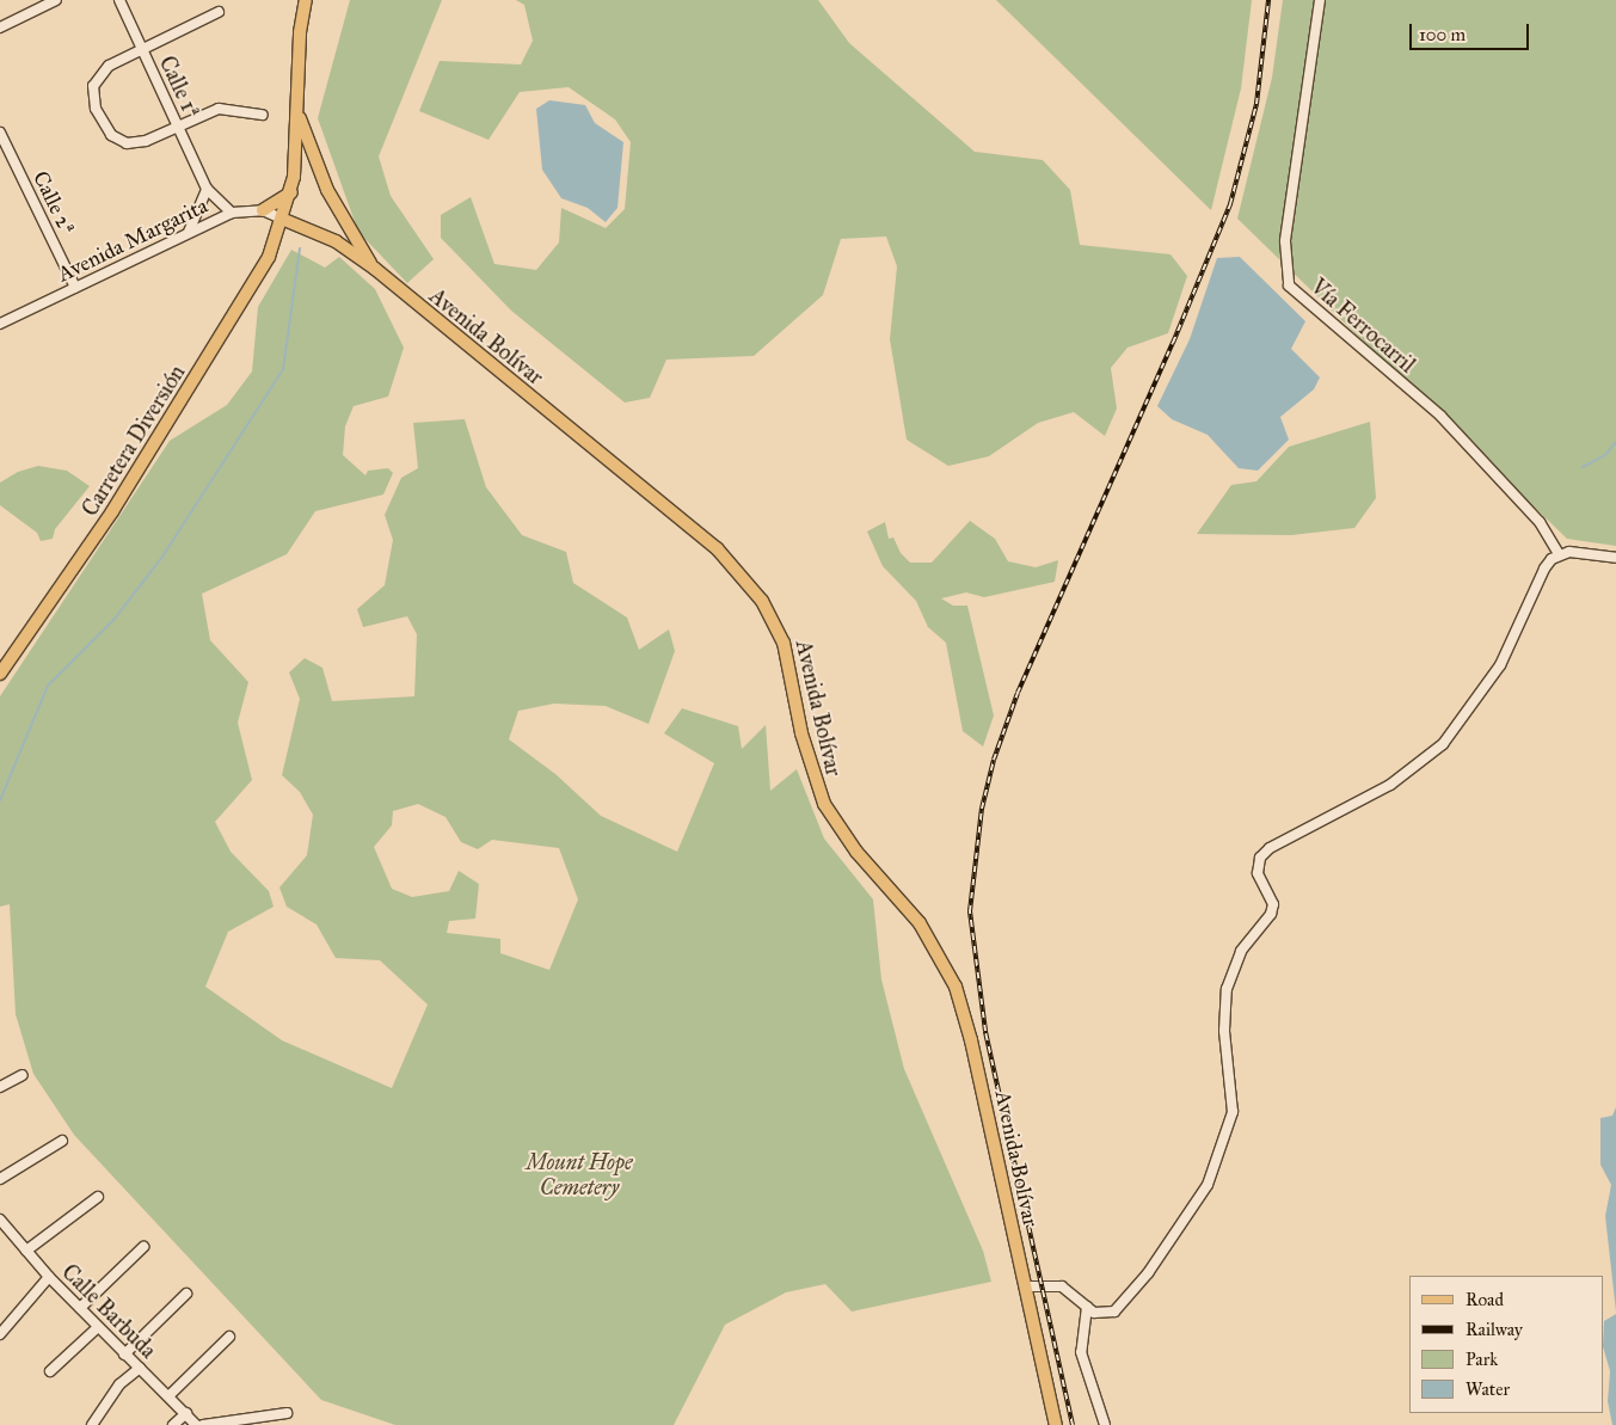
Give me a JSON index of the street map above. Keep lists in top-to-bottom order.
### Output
{
  "streets": {
    "main road": ["Avenida Bolívar", "Carretera Diversión"],
    "street": [
      "Calle 1ª",
      "Calle 2ª",
      "Avenida Margarita",
      "Vía Ferrocarril",
      "Calle Barbuda"
    ]
  },
  "crossings": [
    ["Calle 1ª", "Avenida Margarita"],
    ["Calle 2ª", "Avenida Margarita"],
    ["Avenida Margarita", "Avenida Bolívar"],
    ["Avenida Margarita", "Carretera Diversión"],
    ["Avenida Bolívar", "Carretera Diversión"]
  ],
  "parks": ["Mount Hope Cemetery"],
  "legend": [
    "Road",
    "Railway",
    "Park",
    "Water"
  ],
  "scale_bar": "100 m"
}
